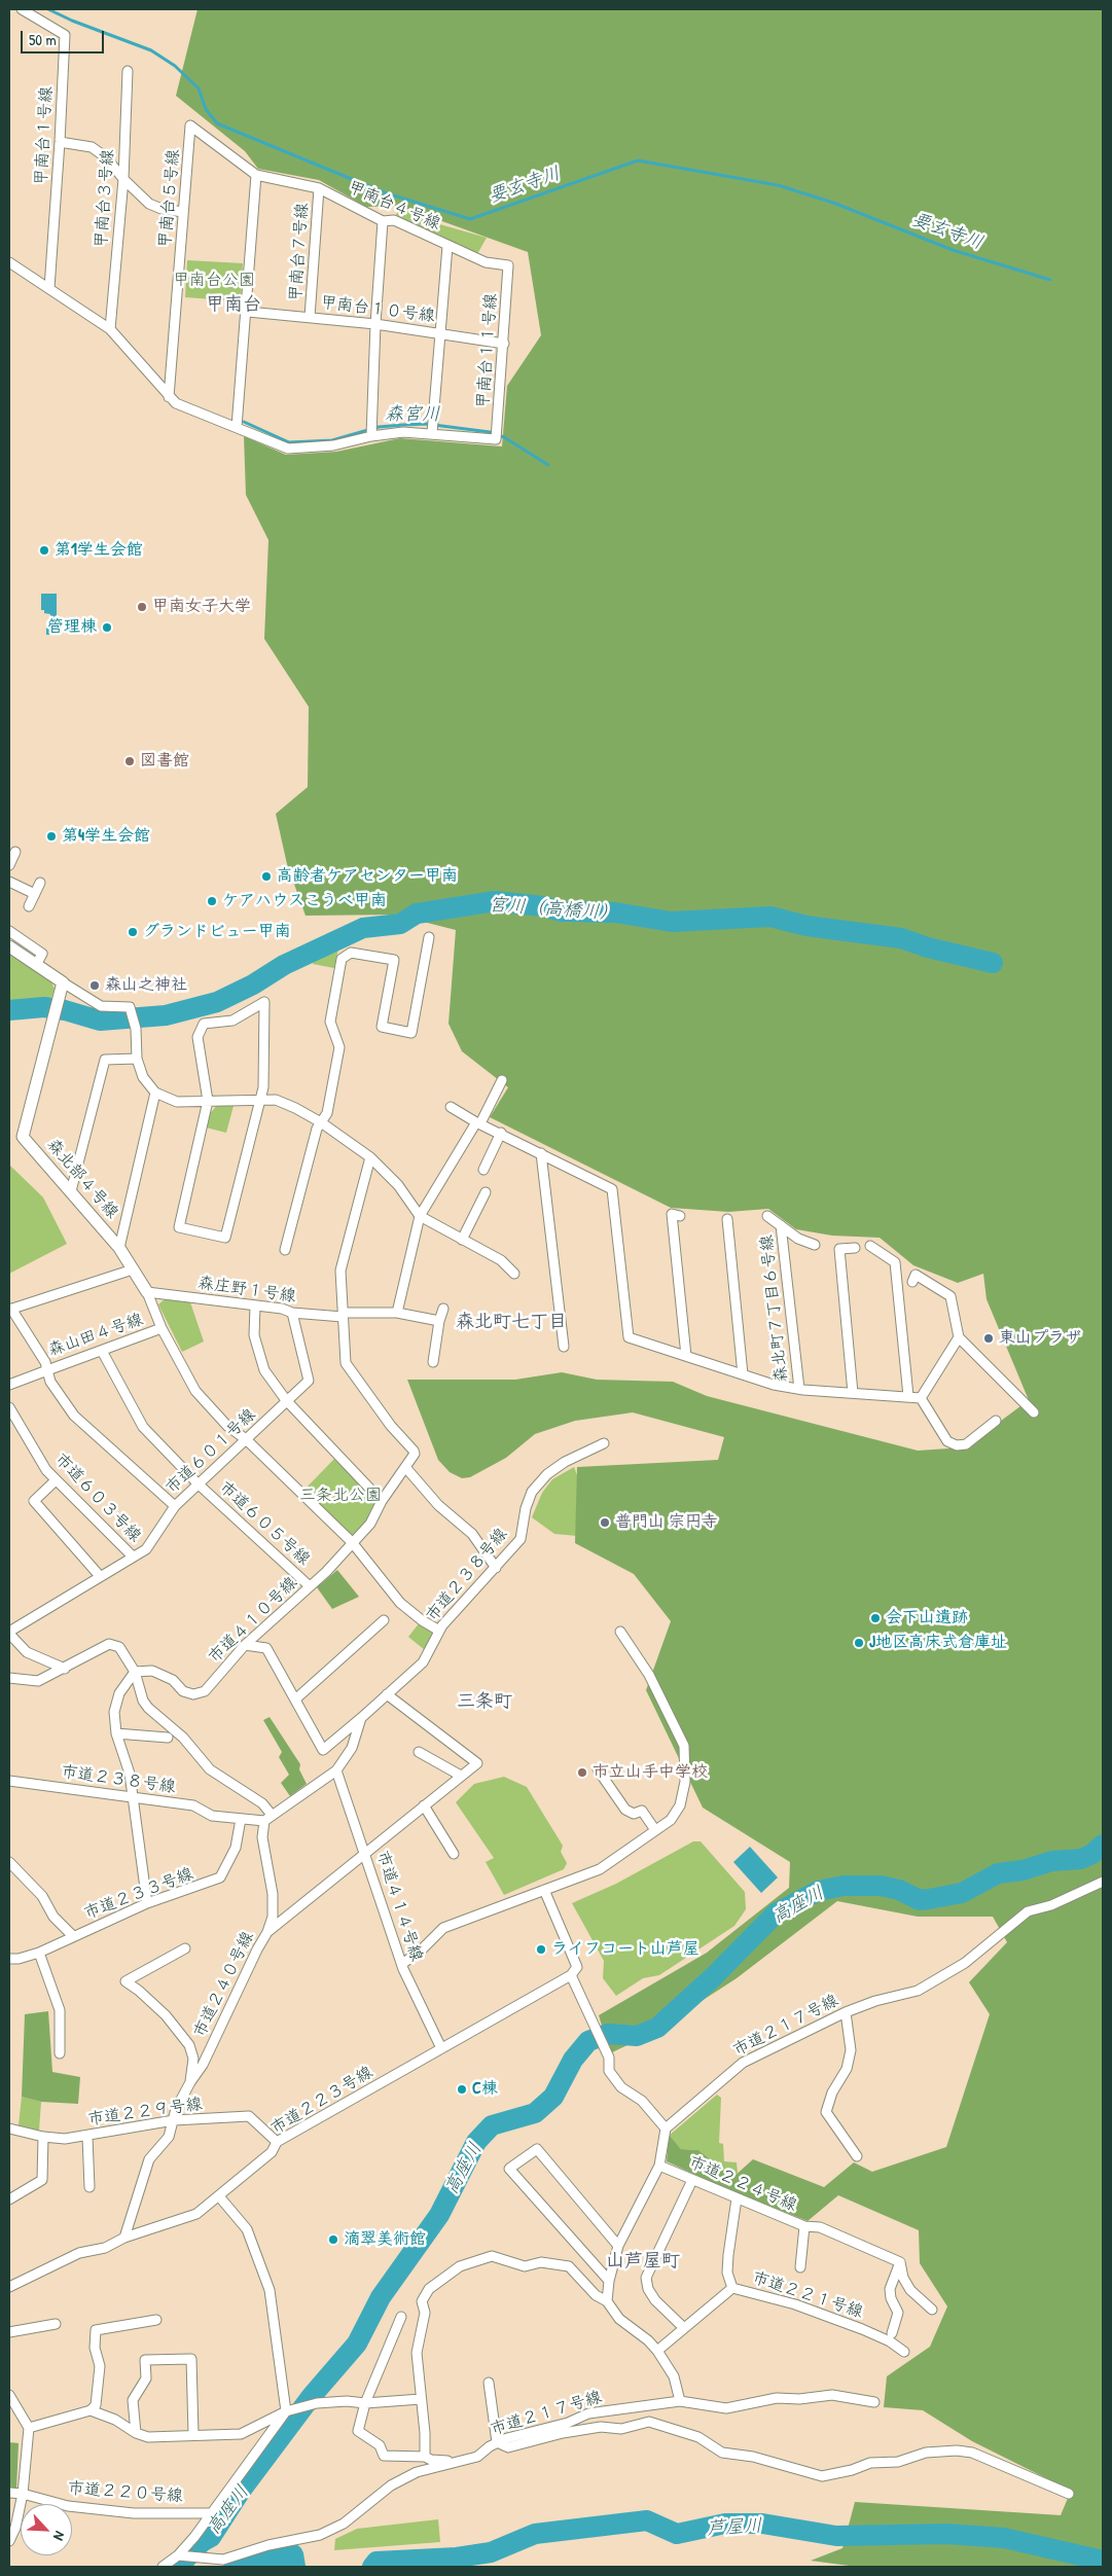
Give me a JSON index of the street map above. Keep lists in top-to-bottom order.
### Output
{
  "streets": {
    "street": [
      "甲南台１号線",
      "甲南台３号線",
      "甲南台５号線",
      "甲南台４号線",
      "甲南台７号線",
      "甲南台１０号線",
      "甲南台１１号線",
      "森北部４号線",
      "森庄野１号線",
      "森北町７丁目６号線",
      "森山田４号線",
      "市道６０１号線",
      "市道６０３号線",
      "市道６０５号線",
      "市道２３８号線",
      "市道４１０号線",
      "市道２３３号線",
      "市道４１４号線",
      "市道２４０号線",
      "市道２１７号線",
      "市道２２３号線",
      "市道２２９号線",
      "市道２２４号線",
      "市道２２１号線",
      "市道２２０号線"
    ]
  },
  "crossings": [
    ["甲南台５号線", "甲南台４号線"],
    ["甲南台４号線", "甲南台７号線"],
    ["甲南台４号線", "甲南台１１号線"],
    ["甲南台７号線", "甲南台１０号線"],
    ["甲南台１０号線", "甲南台１１号線"],
    ["森北部４号線", "森庄野１号線"],
    ["森庄野１号線", "市道６０１号線"],
    ["森山田４号線", "市道６０５号線"],
    ["市道６０１号線", "市道６０３号線"],
    ["市道６０１号線", "市道６０５号線"],
    ["市道６０５号線", "市道４１０号線"],
    ["市道２３８号線", "市道２３３号線"],
    ["市道２３８号線", "市道２４０号線"],
    ["市道４１４号線", "市道２４０号線"],
    ["市道４１４号線", "市道２２３号線"],
    ["市道２４０号線", "市道２２３号線"],
    ["市道２４０号線", "市道２２９号線"],
    ["市道２２３号線", "市道２２９号線"]
  ],
  "districts": [
    "甲南台",
    "森北町七丁目",
    "三条町",
    "山芦屋町"
  ],
  "water": [
    "要玄寺川",
    "森宮川",
    "宮川（高橋川）",
    "高座川",
    "芦屋川"
  ],
  "parks": ["甲南台公園", "三条北公園"],
  "places": [
    "第1学生会館",
    "甲南女子大学",
    "管理棟",
    "図書館",
    "第4学生会館",
    "高齢者ケアセンター甲南",
    "ケアハウスこうべ甲南",
    "グランドビュー甲南",
    "森山之神社",
    "東山プラザ",
    "普門山 宗円寺",
    "会下山遺跡",
    "J地区高床式倉庫址",
    "市立山手中学校",
    "ライフコート山芦屋",
    "C棟",
    "滴翠美術館"
  ],
  "scale_bar": "50 m",
  "north": "bottom right"
}
